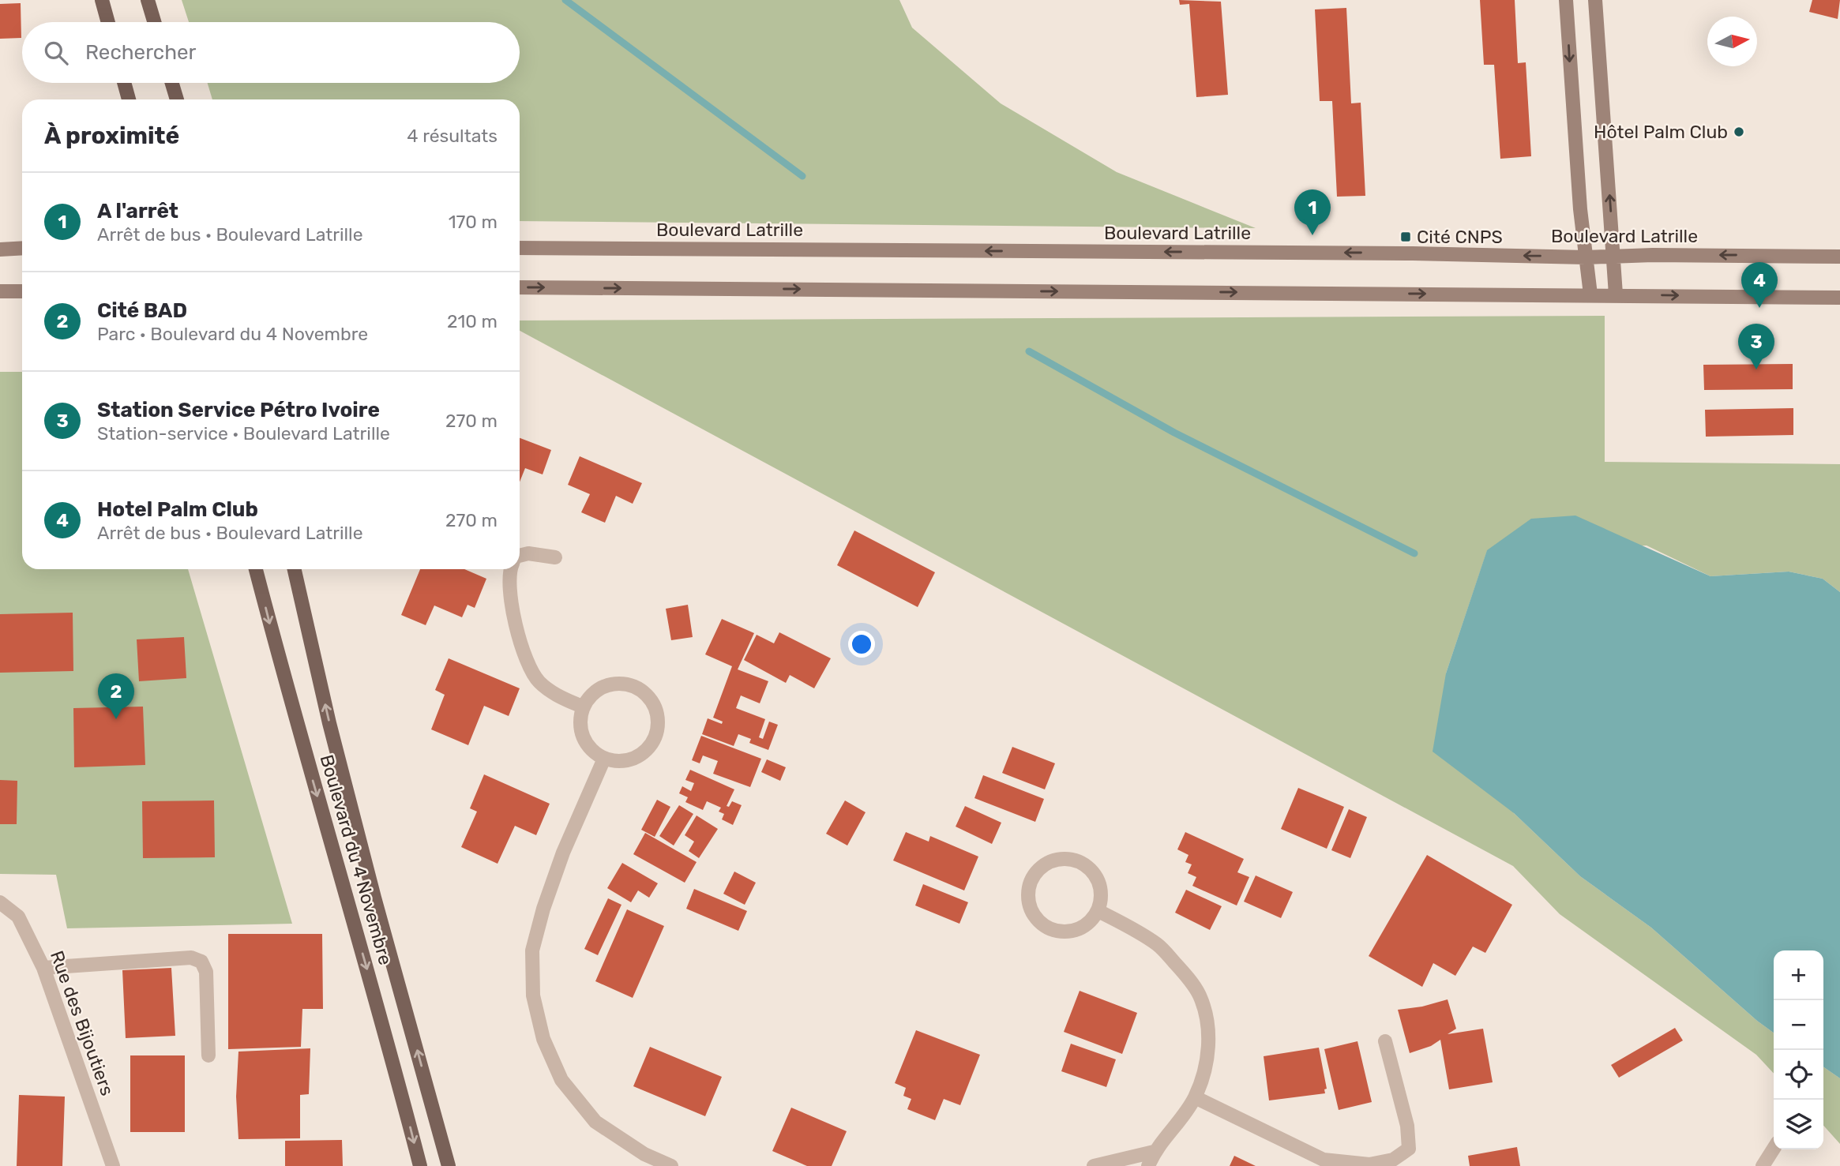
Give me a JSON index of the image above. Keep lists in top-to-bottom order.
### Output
{
  "streets": {
    "main road": ["Boulevard Latrille", "Boulevard du 4 Novembre"],
    "street": ["Rue des Bijoutiers"]
  },
  "places": {
    "other": ["Hôtel Palm Club"],
    "transit": ["Cité CNPS"]
  },
  "north": "right",
  "page": {
    "search": "Rechercher",
    "heading": ["À proximité", "4 résultats"],
    "list": [
      {
        "mark": "1",
        "name": "A l'arrêt",
        "note": "Arrêt de bus · Boulevard Latrille",
        "value": "170 m"
      },
      {
        "mark": "2",
        "name": "Cité BAD",
        "note": "Parc · Boulevard du 4 Novembre",
        "value": "210 m"
      },
      {
        "mark": "3",
        "name": "Station Service Pétro Ivoire",
        "note": "Station-service · Boulevard Latrille",
        "value": "270 m"
      },
      {
        "mark": "4",
        "name": "Hotel Palm Club",
        "note": "Arrêt de bus · Boulevard Latrille",
        "value": "270 m"
      }
    ],
    "pins": [
      "1",
      "4",
      "3",
      "2"
    ],
    "map_buttons": ["+", "−"]
  }
}
